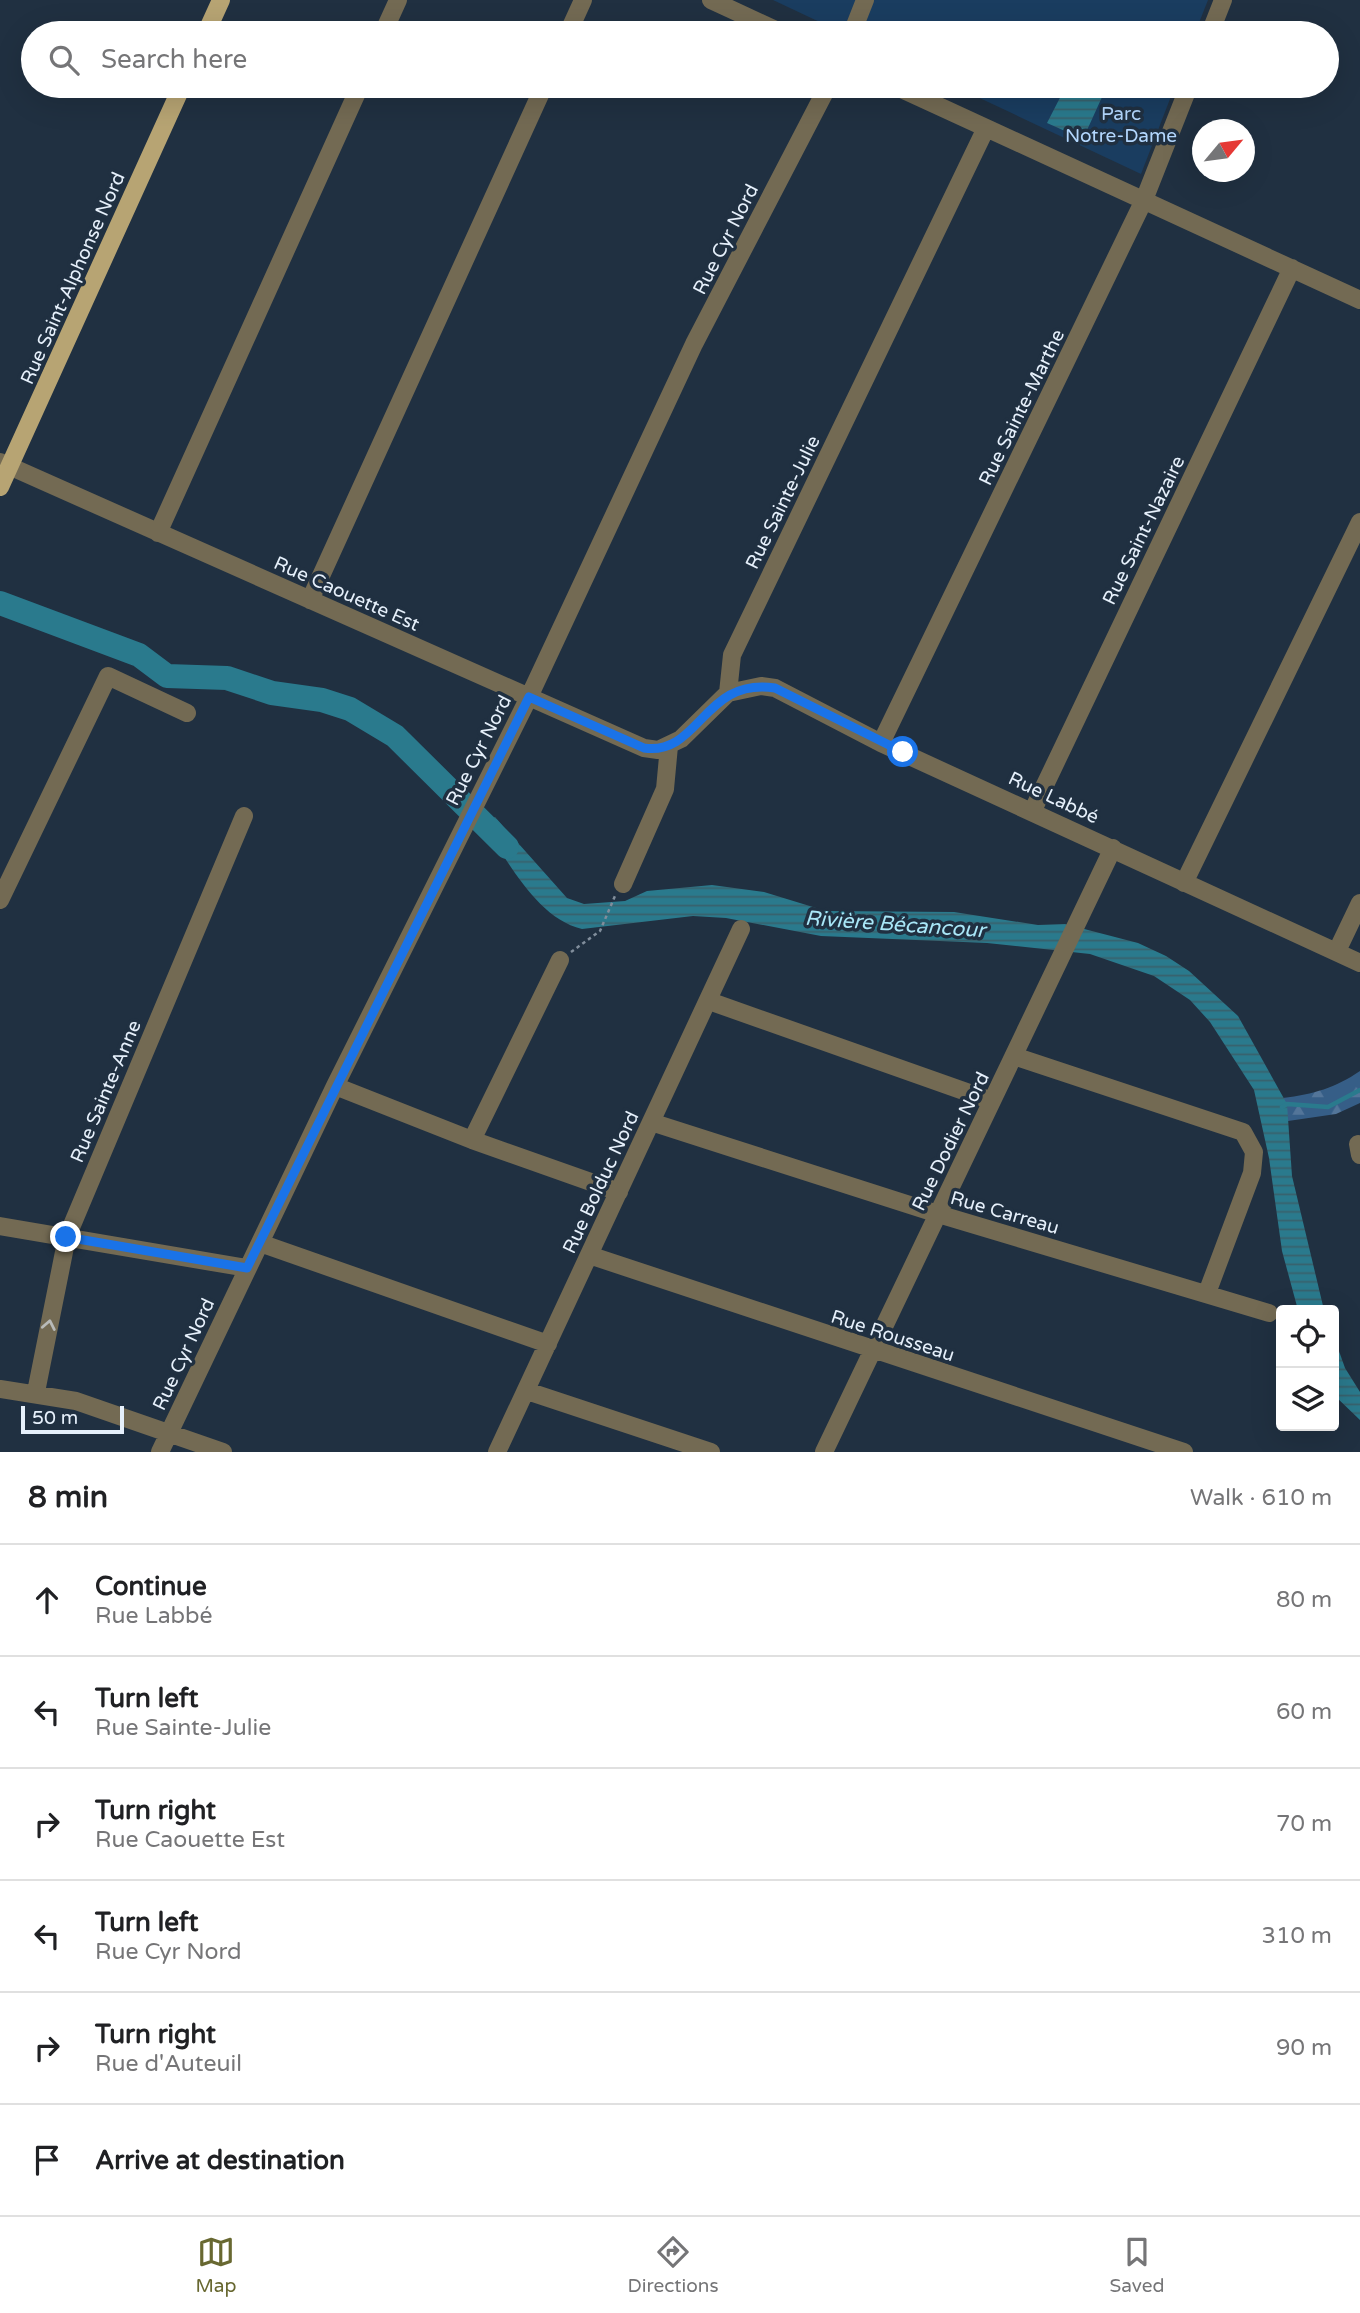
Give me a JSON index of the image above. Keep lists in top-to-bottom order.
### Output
{
  "streets": {
    "main road": ["Rue Saint-Alphonse Nord"],
    "street": [
      "Rue Cyr Nord",
      "Rue Sainte-Marthe",
      "Rue Sainte-Julie",
      "Rue Saint-Nazaire",
      "Rue Caouette Est",
      "Rue Labbé",
      "Rue Sainte-Anne",
      "Rue Dodier Nord",
      "Rue Bolduc Nord",
      "Rue Carreau",
      "Rue Rousseau"
    ]
  },
  "crossings": [
    ["Rue Cyr Nord", "Rue Caouette Est"],
    ["Rue Saint-Alphonse Nord", "Rue Caouette Est"],
    ["Rue Sainte-Marthe", "Rue Labbé"],
    ["Rue Sainte-Julie", "Rue Labbé"],
    ["Rue Saint-Nazaire", "Rue Labbé"],
    ["Rue Labbé", "Rue Dodier Nord"],
    ["Rue Dodier Nord", "Rue Carreau"],
    ["Rue Dodier Nord", "Rue Rousseau"],
    ["Rue Bolduc Nord", "Rue Carreau"],
    ["Rue Bolduc Nord", "Rue Rousseau"]
  ],
  "water": ["Rivière Bécancour"],
  "parks": ["Parc Notre-Dame"],
  "scale_bar": "50 m",
  "north": "top right",
  "page": {
    "search": "Search here",
    "scale": "50 m",
    "heading": ["8 min", "Walk · 610 m"],
    "list": [
      ["Continue", "Rue Labbé", "80 m"],
      ["Turn left", "Rue Sainte-Julie", "60 m"],
      ["Turn right", "Rue Caouette Est", "70 m"],
      ["Turn left", "Rue Cyr Nord", "310 m"],
      ["Turn right", "Rue d'Auteuil", "90 m"],
      "Arrive at destination"
    ],
    "nav": ["Map", "Directions", "Saved"]
  }
}
